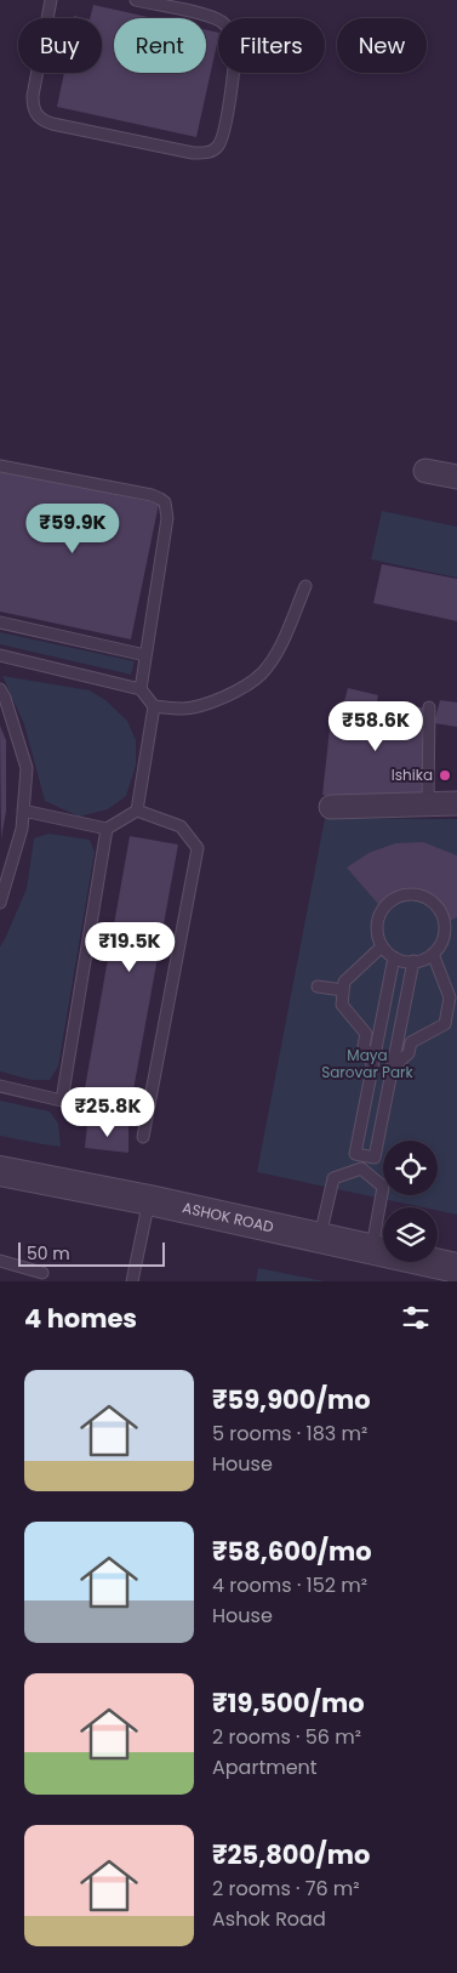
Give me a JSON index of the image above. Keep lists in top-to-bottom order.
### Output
{
  "streets": {
    "street": ["ASHOK ROAD"]
  },
  "parks": ["Maya Sarovar Park"],
  "places": ["Ishika"],
  "scale_bar": "50 m",
  "page": {
    "chip": [
      "Buy",
      "Rent",
      "Filters",
      "New"
    ],
    "price": [
      "₹59.9K",
      "₹58.6K",
      "₹19.5K",
      "₹25.8K"
    ],
    "scale": "50 m",
    "heading": "4 homes",
    "list": [
      {
        "name": "₹59,900/mo",
        "note": "5 rooms · 183 m² · House"
      },
      {
        "name": "₹58,600/mo",
        "note": "4 rooms · 152 m² · House"
      },
      {
        "name": "₹19,500/mo",
        "note": "2 rooms · 56 m² · Apartment"
      },
      {
        "name": "₹25,800/mo",
        "note": "2 rooms · 76 m² · Ashok Road"
      }
    ]
  }
}
